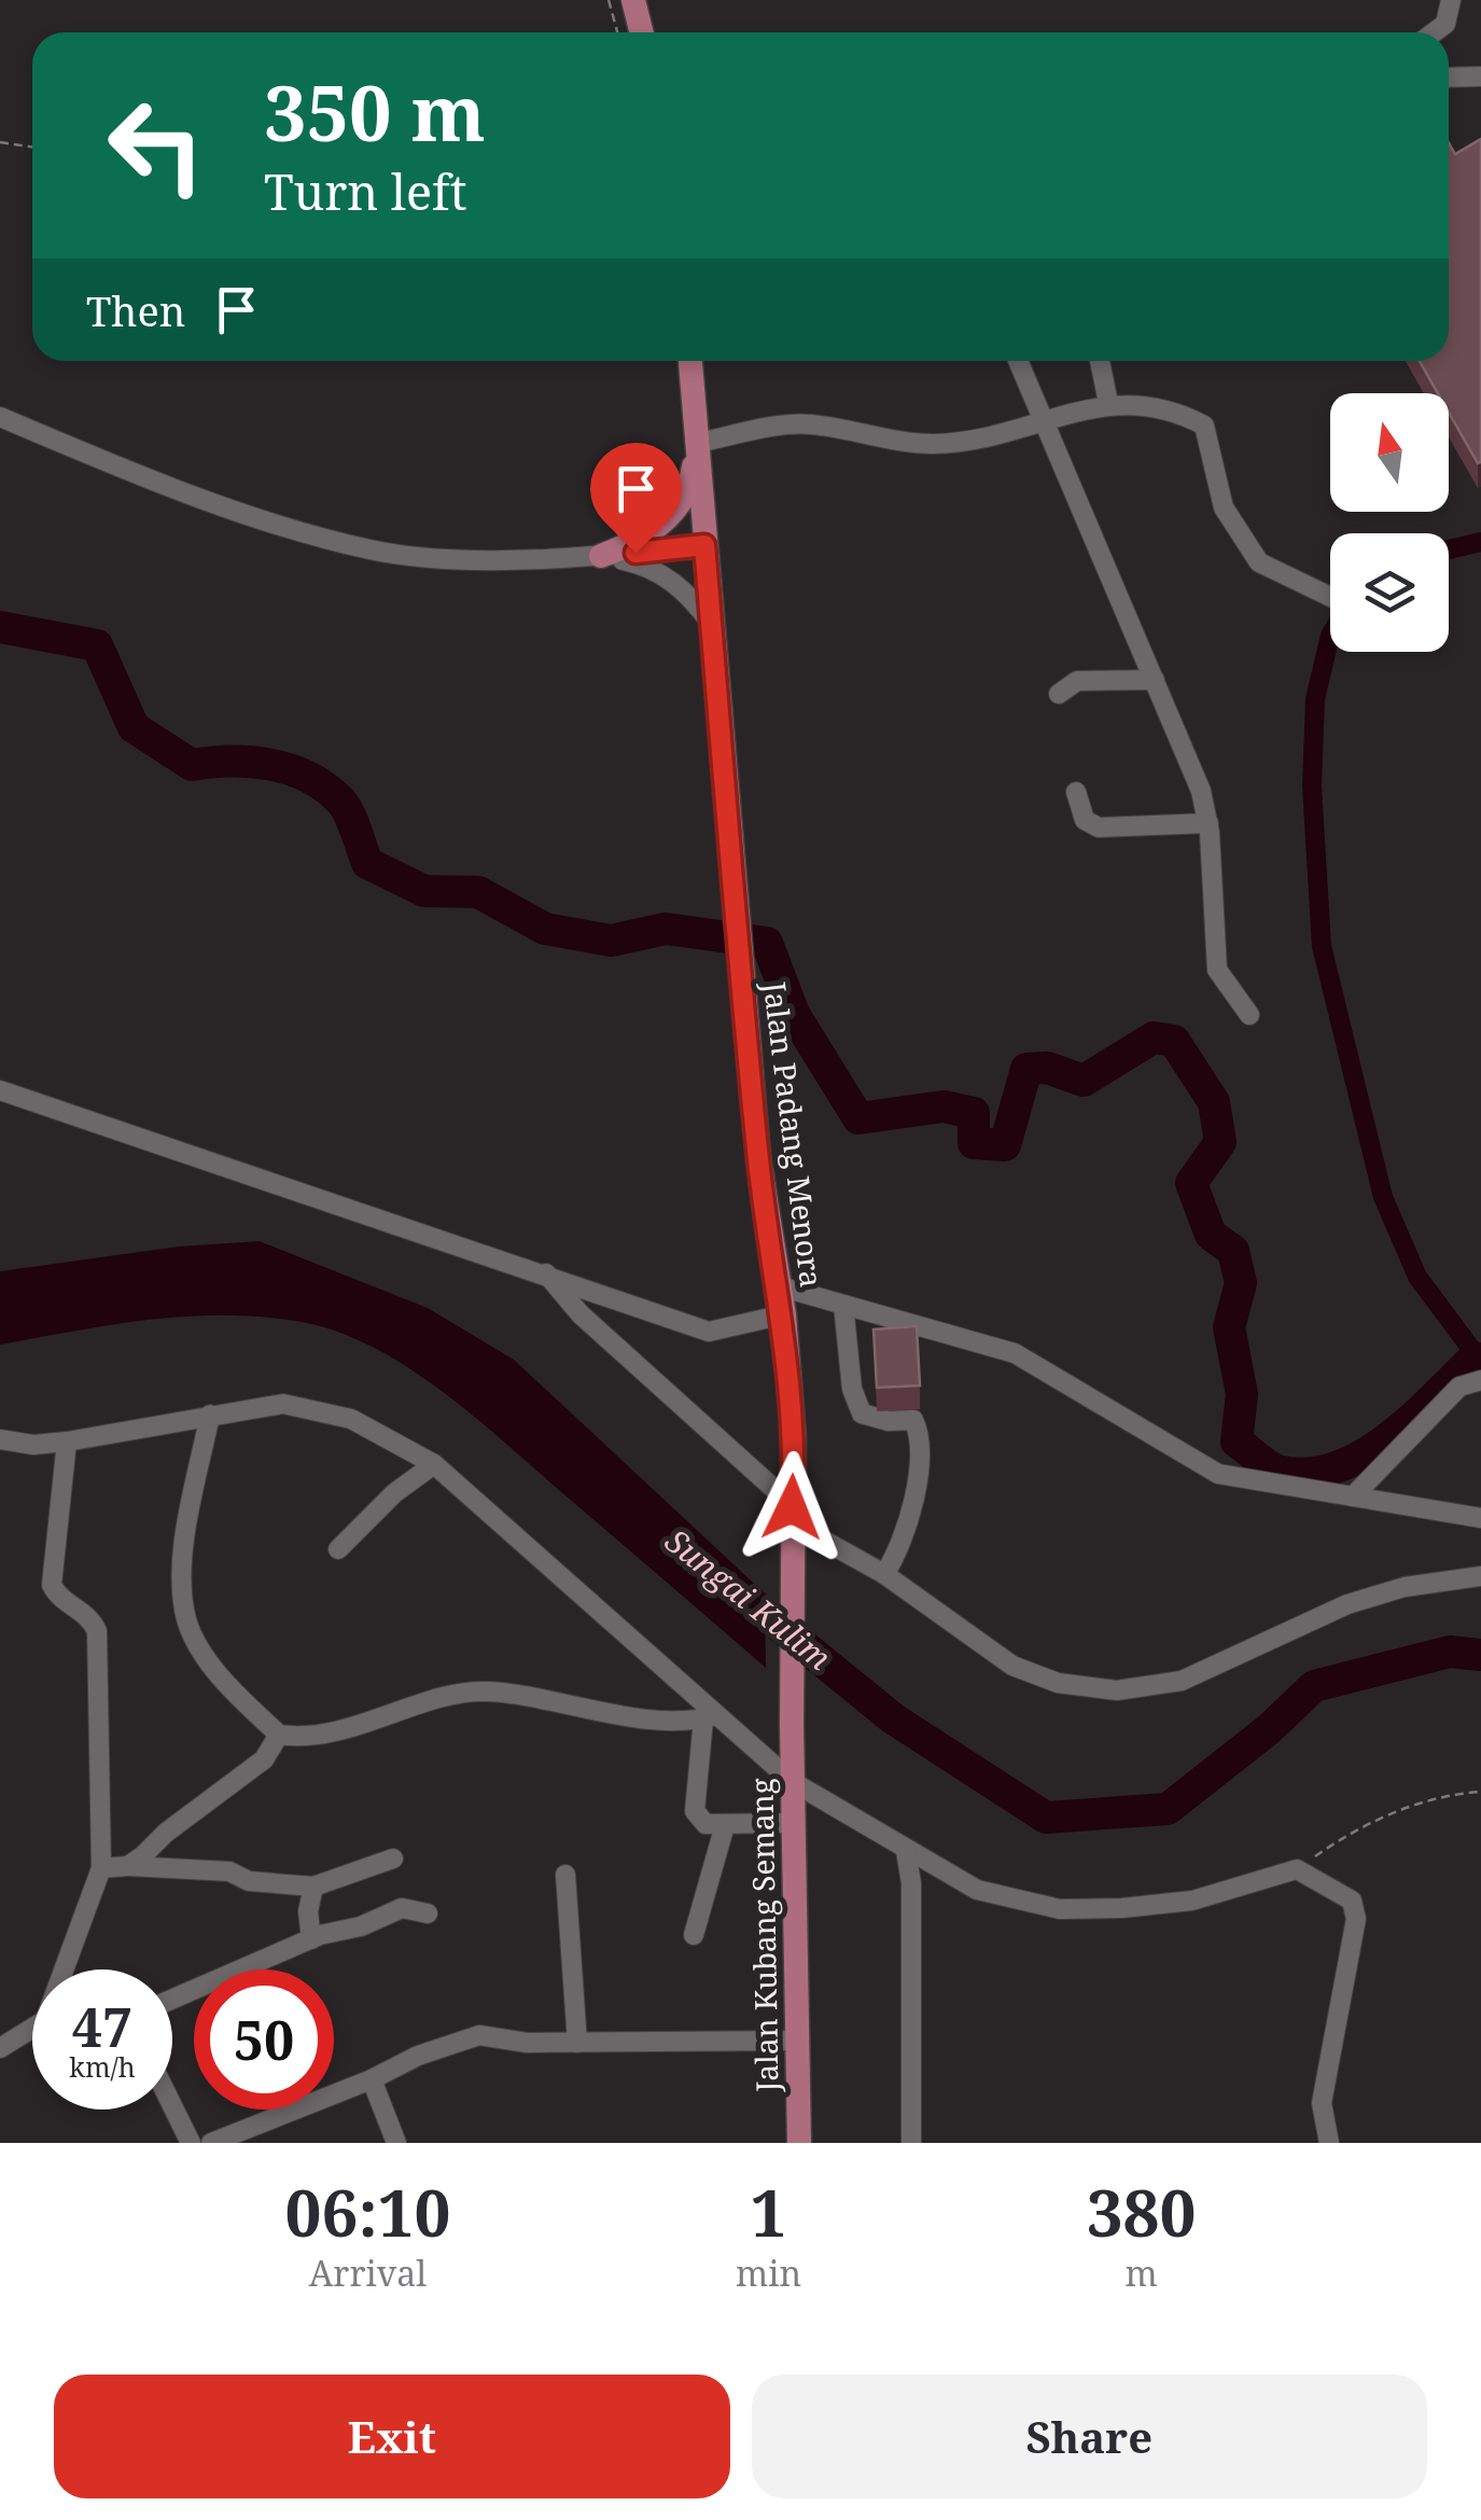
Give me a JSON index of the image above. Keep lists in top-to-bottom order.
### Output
{
  "streets": {
    "main road": ["Jalan Padang Menora", "Jalan Kubang Semang"]
  },
  "crossings": [
    ["Jalan Padang Menora", "Jalan Kubang Semang"]
  ],
  "water": ["Sungai Kulim"],
  "north": "top",
  "page": {
    "turn": ["350 m", "Turn left"],
    "then": "Then",
    "speed": "47 km/h",
    "limit": "50",
    "eta": [
      "06:10",
      "Arrival",
      "1",
      "min",
      "380",
      "m"
    ],
    "buttons": ["Exit", "Share"]
  }
}
